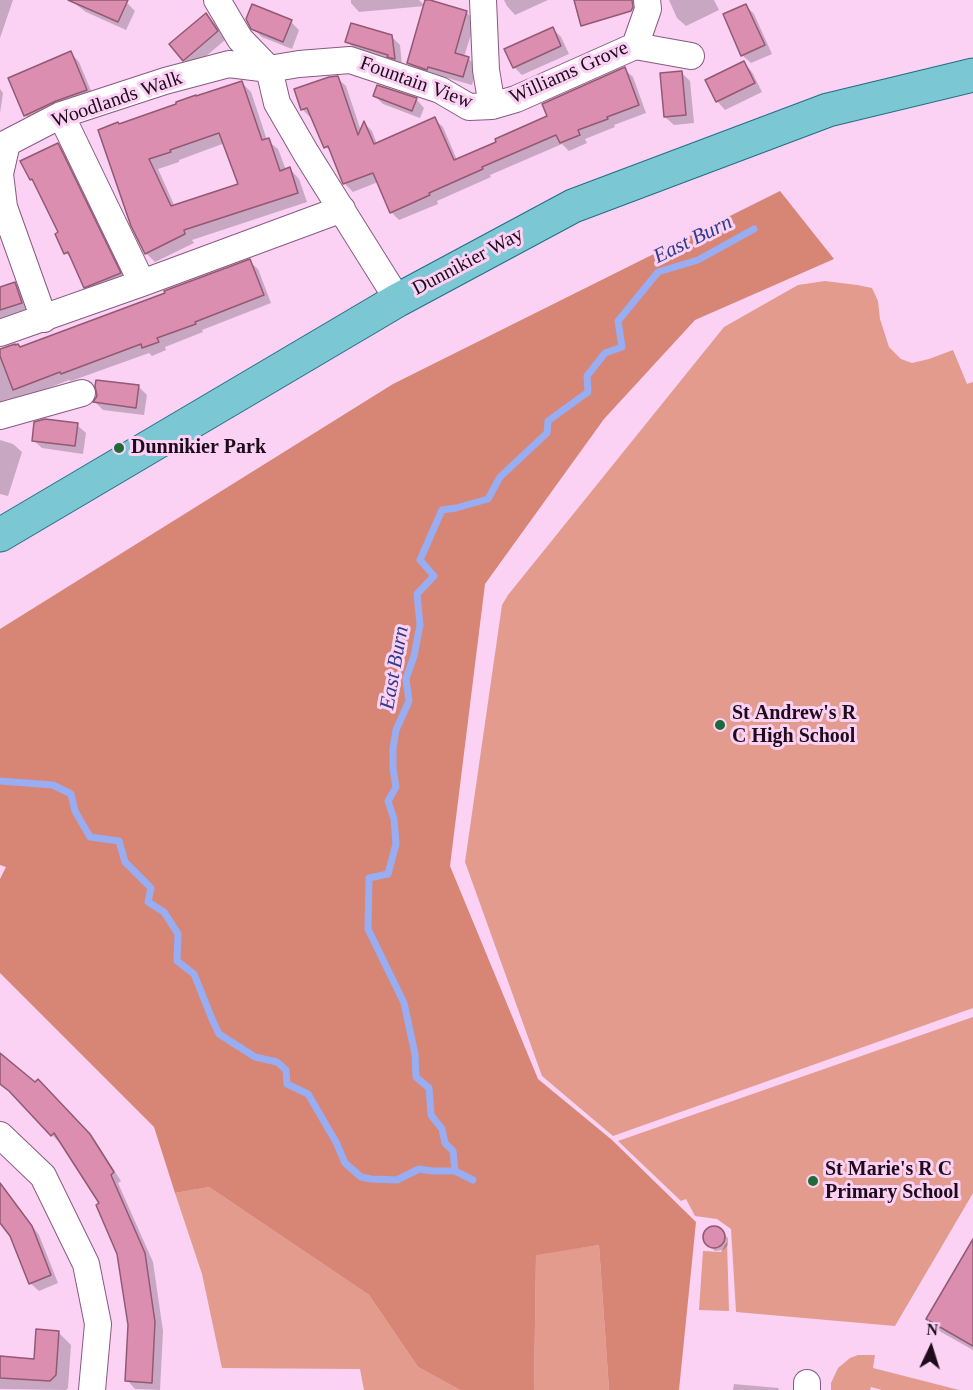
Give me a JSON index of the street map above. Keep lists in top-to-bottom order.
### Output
{
  "streets": {
    "main road": ["Dunnikier Way"],
    "street": ["Williams Grove", "Fountain View", "Woodlands Walk"]
  },
  "crossings": [
    ["Williams Grove", "Fountain View"],
    ["Fountain View", "Woodlands Walk"]
  ],
  "water": ["East Burn"],
  "places": ["Dunnikier Park", "St Andrew's R C High School", "St Marie's R C Primary School"],
  "north": "top"
}
